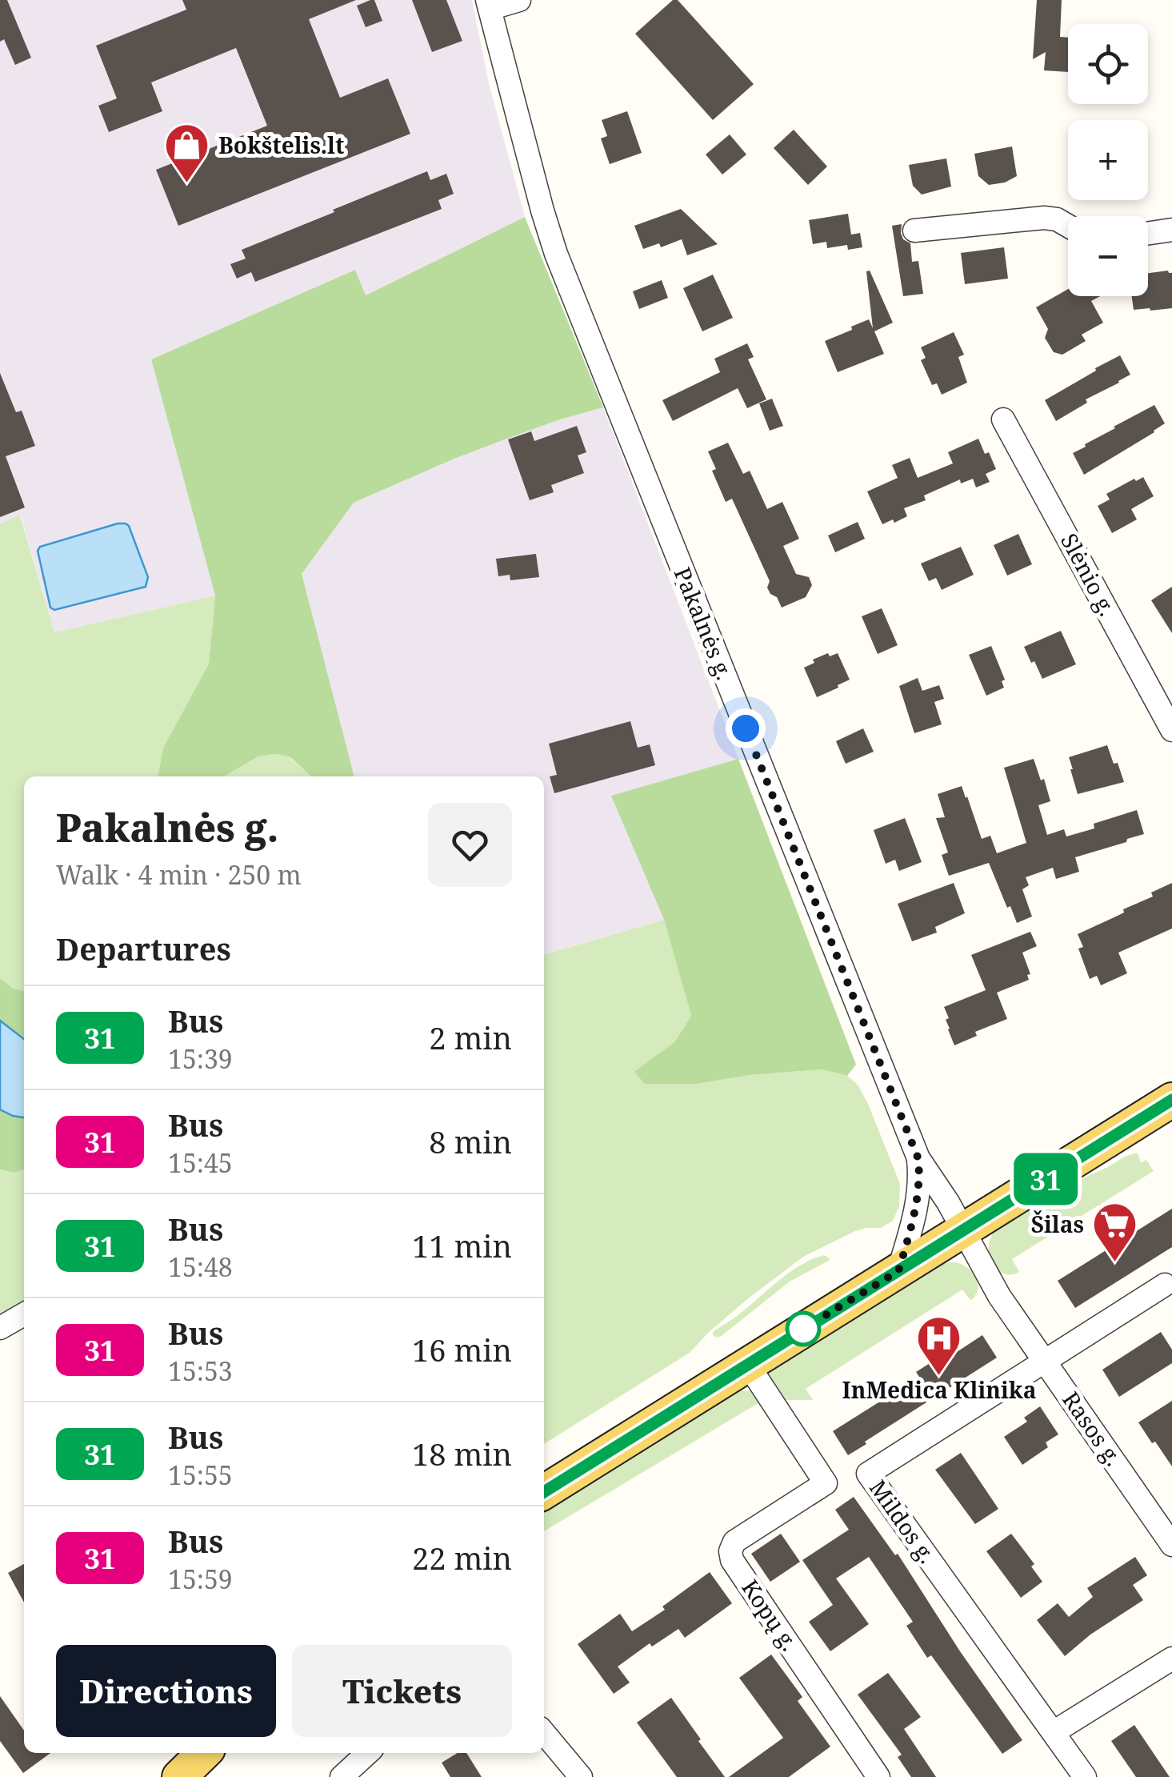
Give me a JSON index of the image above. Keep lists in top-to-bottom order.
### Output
{
  "streets": {
    "street": [
      "Slėnio g.",
      "Pakalnės g.",
      "Rasos g.",
      "Mildos g.",
      "Kopų g."
    ]
  },
  "crossings": [
    ["Pakalnės g.", "Rasos g."],
    ["Rasos g.", "Mildos g."]
  ],
  "places": {
    "shop": ["Bokštelis.lt"],
    "supermarket": ["Šilas"],
    "hospital": ["InMedica Klinika"]
  },
  "lines": ["bus line 31"],
  "page": {
    "on_map": "31",
    "map_buttons": ["+", "−"],
    "heading": [
      ["Pakalnės g.", "Walk · 4 min · 250 m"],
      "Departures"
    ],
    "list": [
      {
        "mark": "31",
        "name": "Bus",
        "note": "15:39",
        "value": "2 min"
      },
      {
        "mark": "31",
        "name": "Bus",
        "note": "15:45",
        "value": "8 min"
      },
      {
        "mark": "31",
        "name": "Bus",
        "note": "15:48",
        "value": "11 min"
      },
      {
        "mark": "31",
        "name": "Bus",
        "note": "15:53",
        "value": "16 min"
      },
      {
        "mark": "31",
        "name": "Bus",
        "note": "15:55",
        "value": "18 min"
      },
      {
        "mark": "31",
        "name": "Bus",
        "note": "15:59",
        "value": "22 min"
      }
    ],
    "buttons": ["Directions", "Tickets"]
  }
}
